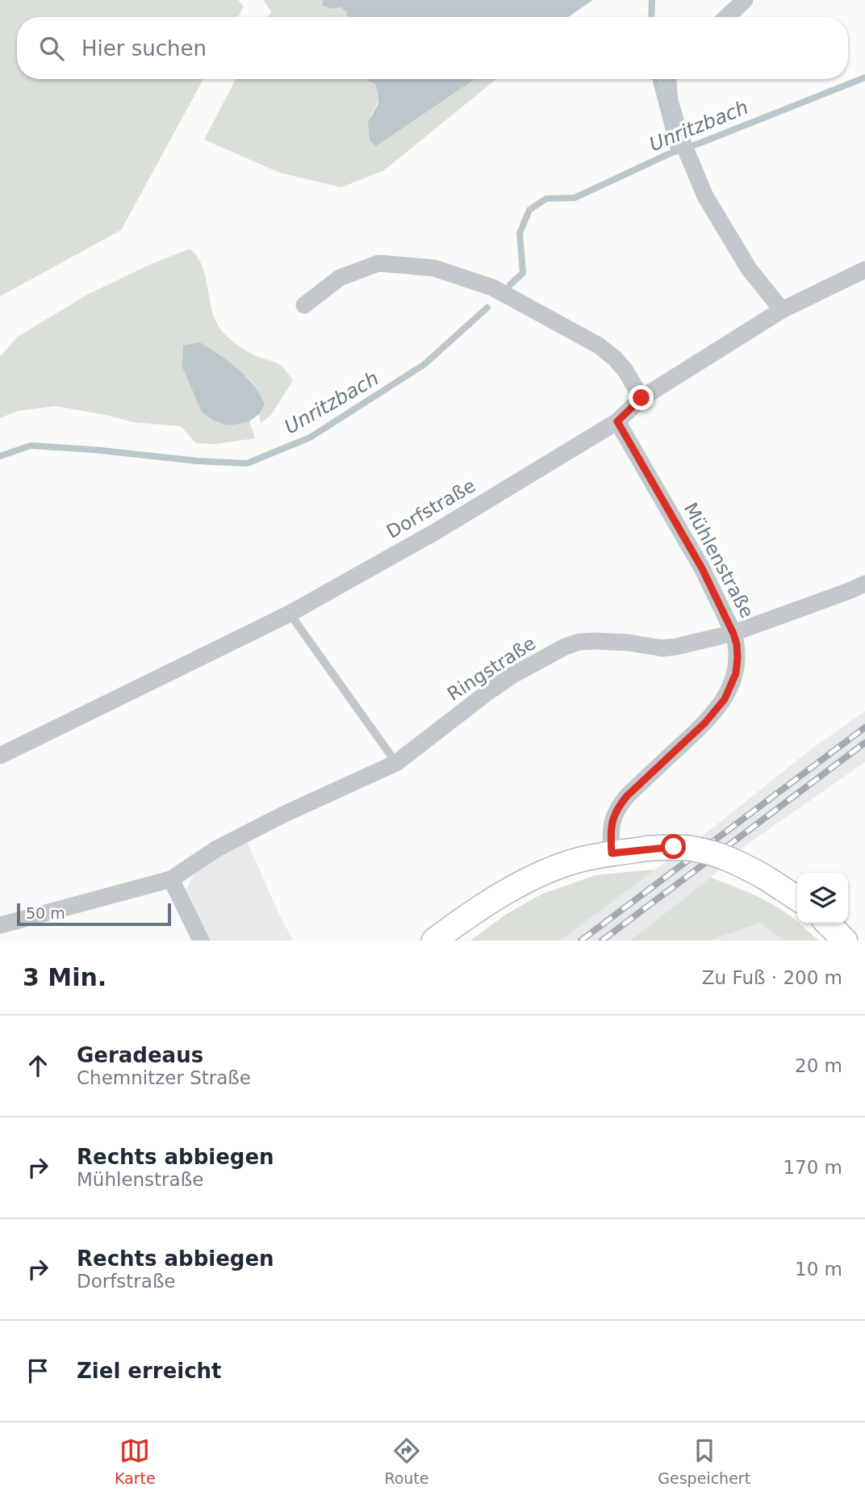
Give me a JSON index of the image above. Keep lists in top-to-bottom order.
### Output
{
  "streets": {
    "street": ["Dorfstraße", "Mühlenstraße", "Ringstraße"]
  },
  "crossings": [
    ["Dorfstraße", "Mühlenstraße"],
    ["Mühlenstraße", "Ringstraße"]
  ],
  "water": ["Unritzbach"],
  "scale_bar": "50 m",
  "page": {
    "search": "Hier suchen",
    "scale": "50 m",
    "heading": ["3 Min.", "Zu Fuß · 200 m"],
    "list": [
      ["Geradeaus", "Chemnitzer Straße", "20 m"],
      ["Rechts abbiegen", "Mühlenstraße", "170 m"],
      ["Rechts abbiegen", "Dorfstraße", "10 m"],
      "Ziel erreicht"
    ],
    "nav": ["Karte", "Route", "Gespeichert"]
  }
}
